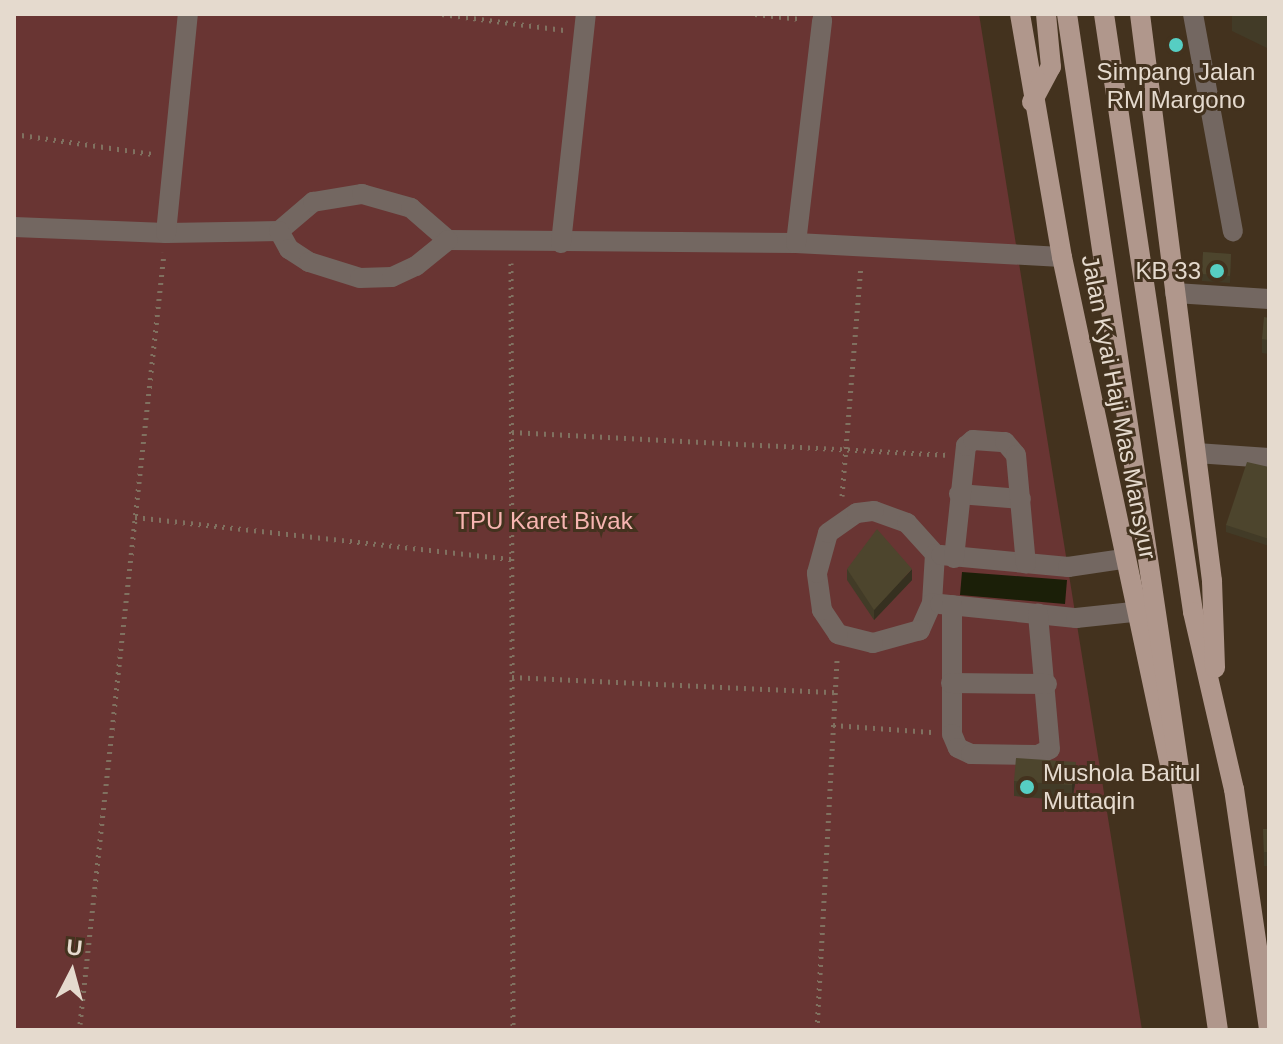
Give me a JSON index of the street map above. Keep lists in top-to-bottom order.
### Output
{
  "streets": {
    "main road": ["Jalan Kyai Haji Mas Mansyur"]
  },
  "parks": ["TPU Karet Bivak"],
  "places": ["Simpang Jalan RM Margono", "KB 33", "Mushola Baitul Muttaqin"],
  "north": "top"
}
